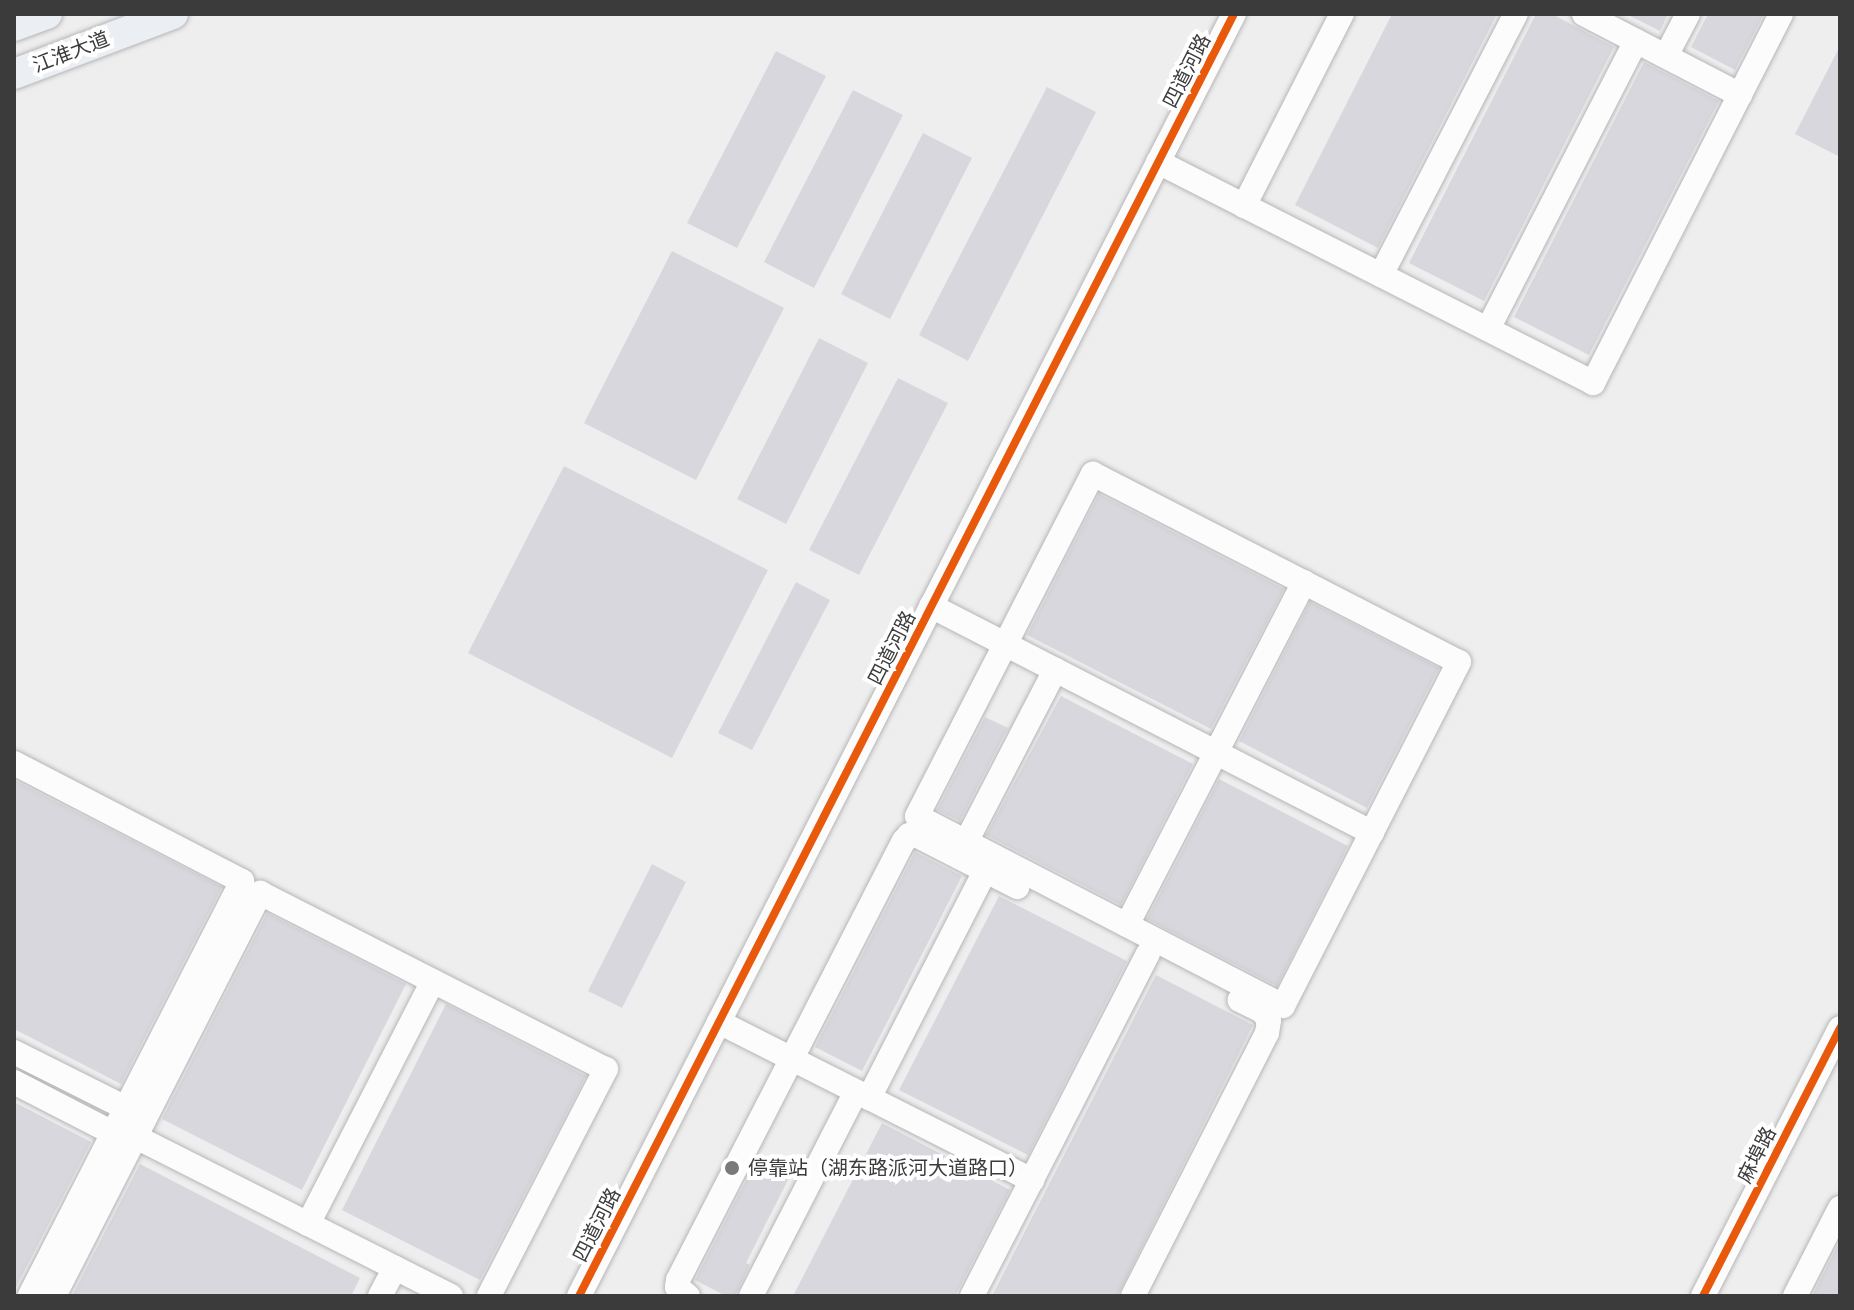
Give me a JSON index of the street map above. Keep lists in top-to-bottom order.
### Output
{
  "streets": {
    "main road": ["江淮大道"],
    "street": ["四道河路", "麻埠路"]
  },
  "places": ["停靠站（湖东路派河大道路口）"]
}
